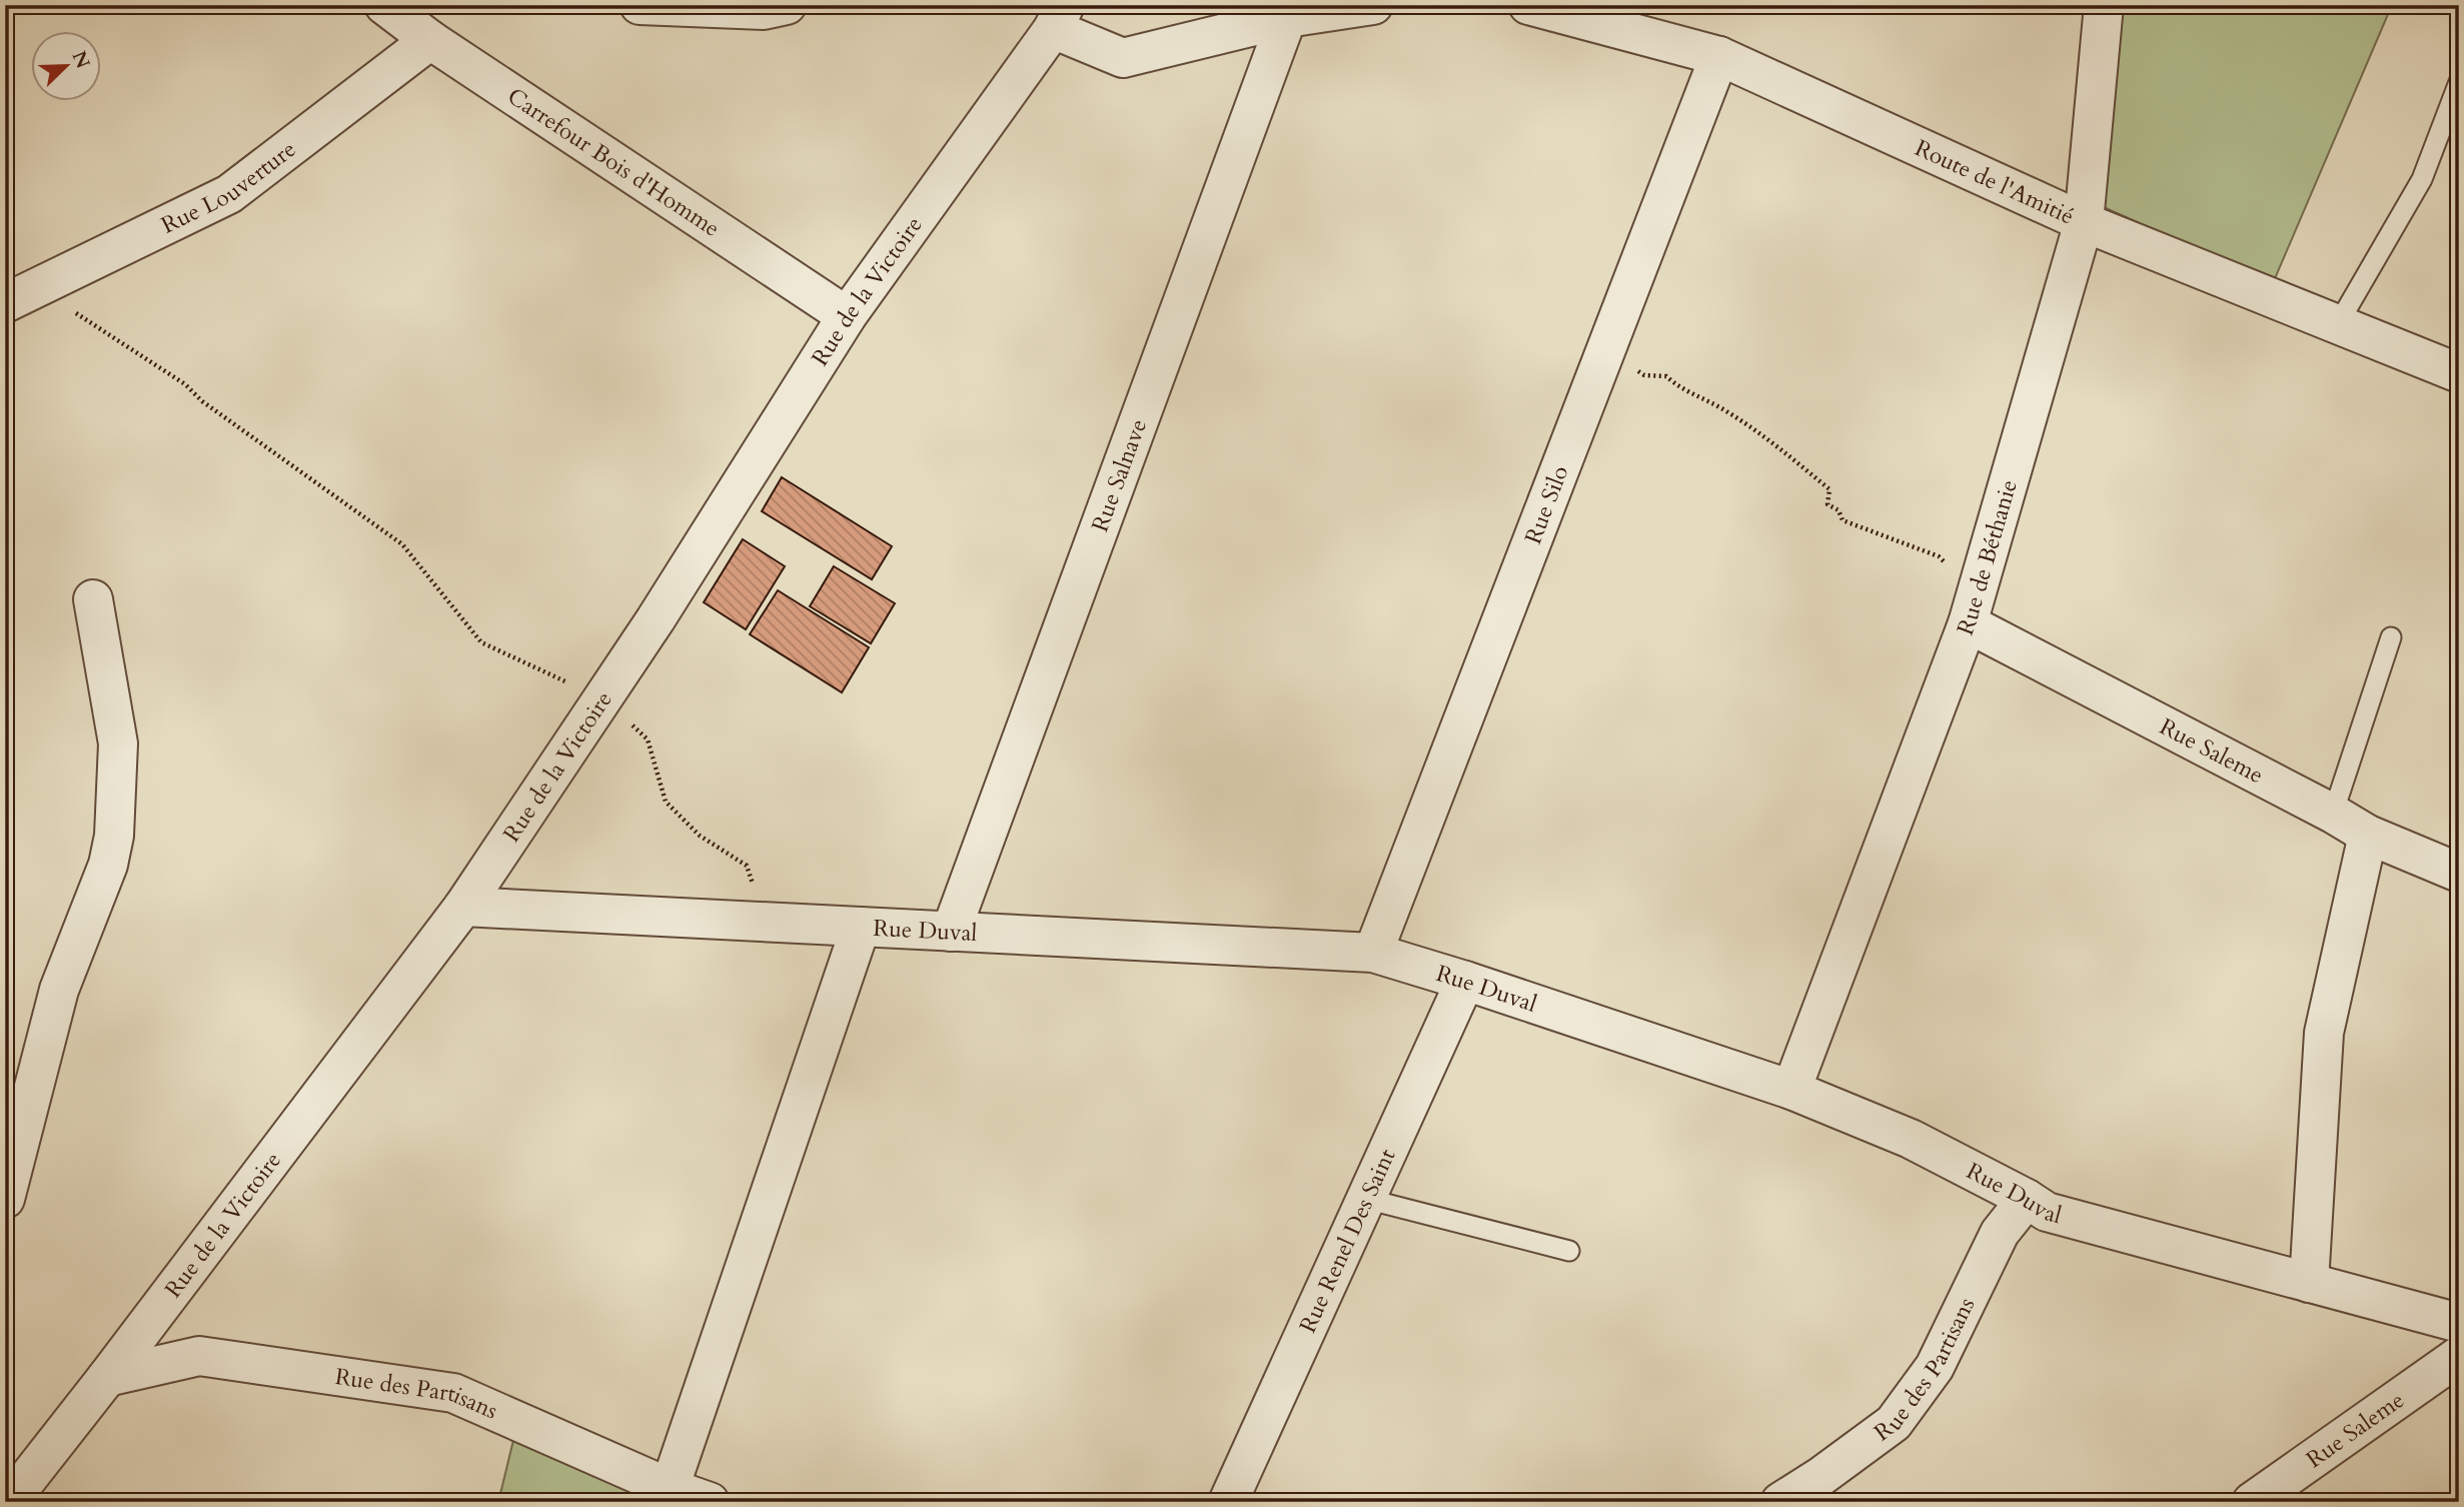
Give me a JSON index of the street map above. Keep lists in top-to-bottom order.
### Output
{
  "streets": {
    "street": [
      "Carrefour Bois d'Homme",
      "Route de l'Amitié",
      "Rue Louverture",
      "Rue de la Victoire",
      "Rue Salnave",
      "Rue Silo",
      "Rue de Béthanie",
      "Rue Saleme",
      "Rue Duval",
      "Rue Renel Des Saint",
      "Rue des Partisans"
    ]
  },
  "crossings": [
    ["Carrefour Bois d'Homme", "Rue Louverture"],
    ["Carrefour Bois d'Homme", "Rue de la Victoire"],
    ["Route de l'Amitié", "Rue Silo"],
    ["Route de l'Amitié", "Rue de Béthanie"],
    ["Rue de la Victoire", "Rue Duval"],
    ["Rue de la Victoire", "Rue des Partisans"],
    ["Rue Salnave", "Rue Duval"],
    ["Rue Silo", "Rue Duval"],
    ["Rue de Béthanie", "Rue Saleme"],
    ["Rue de Béthanie", "Rue Duval"],
    ["Rue Duval", "Rue Renel Des Saint"],
    ["Rue Duval", "Rue des Partisans"]
  ],
  "north": "top right"
}
